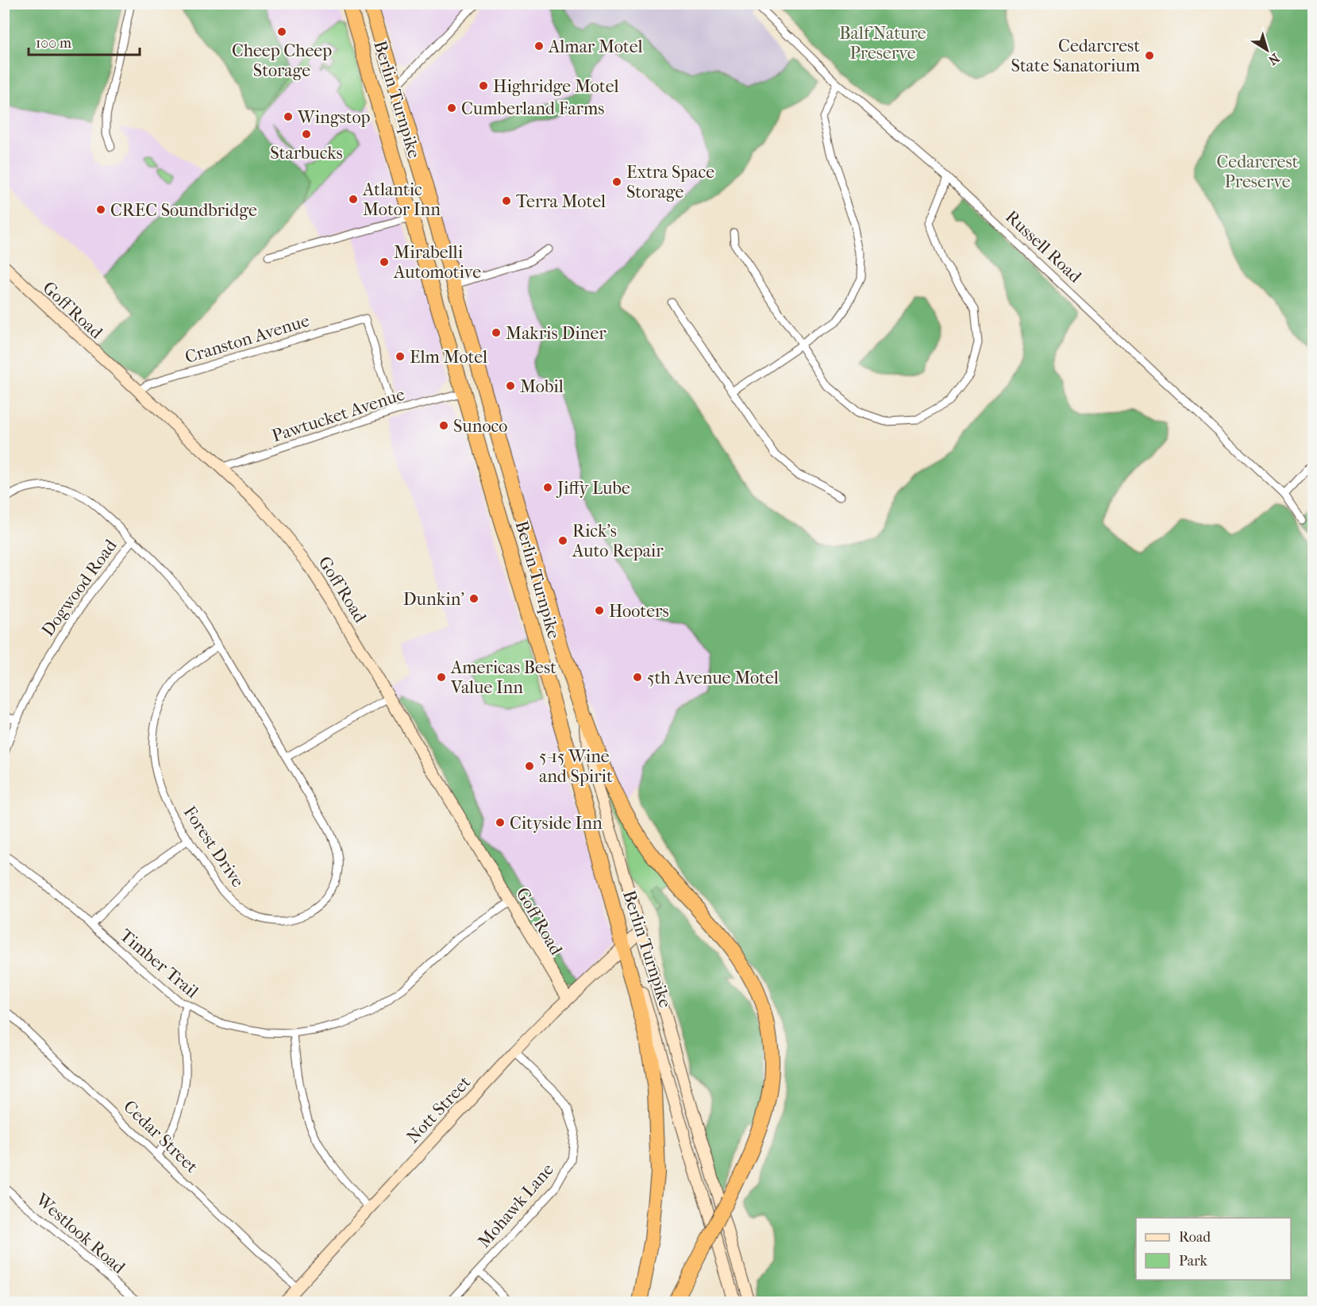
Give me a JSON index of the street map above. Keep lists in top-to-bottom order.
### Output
{
  "streets": {
    "highway": ["Berlin Turnpike"],
    "street": [
      "Russell Road",
      "Goff Road",
      "Cranston Avenue",
      "Pawtucket Avenue",
      "Dogwood Road",
      "Forest Drive",
      "Timber Trail",
      "Nott Street",
      "Cedar Street",
      "Mohawk Lane",
      "Westlook Road"
    ]
  },
  "crossings": [
    ["Berlin Turnpike", "Pawtucket Avenue"],
    ["Berlin Turnpike", "Nott Street"],
    ["Goff Road", "Cranston Avenue"],
    ["Goff Road", "Pawtucket Avenue"],
    ["Goff Road", "Timber Trail"],
    ["Goff Road", "Nott Street"],
    ["Cranston Avenue", "Pawtucket Avenue"],
    ["Dogwood Road", "Forest Drive"],
    ["Nott Street", "Cedar Street"],
    ["Nott Street", "Mohawk Lane"]
  ],
  "parks": ["Balf Nature Preserve", "Cedarcrest Preserve"],
  "places": [
    "Cheep Cheep Storage",
    "Almar Motel",
    "Cedarcrest State Sanatorium",
    "Highridge Motel",
    "Cumberland Farms",
    "Wingstop",
    "Starbucks",
    "Extra Space Storage",
    "Atlantic Motor Inn",
    "Terra Motel",
    "CREC Soundbridge",
    "Mirabelli Automotive",
    "Makris Diner",
    "Elm Motel",
    "Mobil",
    "Sunoco",
    "Jiffy Lube",
    "Rick's Auto Repair",
    "Dunkin'",
    "Hooters",
    "Americas Best Value Inn",
    "5th Avenue Motel",
    "5-15 Wine and Spirit",
    "Cityside Inn"
  ],
  "legend": ["Road", "Park"],
  "scale_bar": "100 m",
  "north": "bottom right"
}
